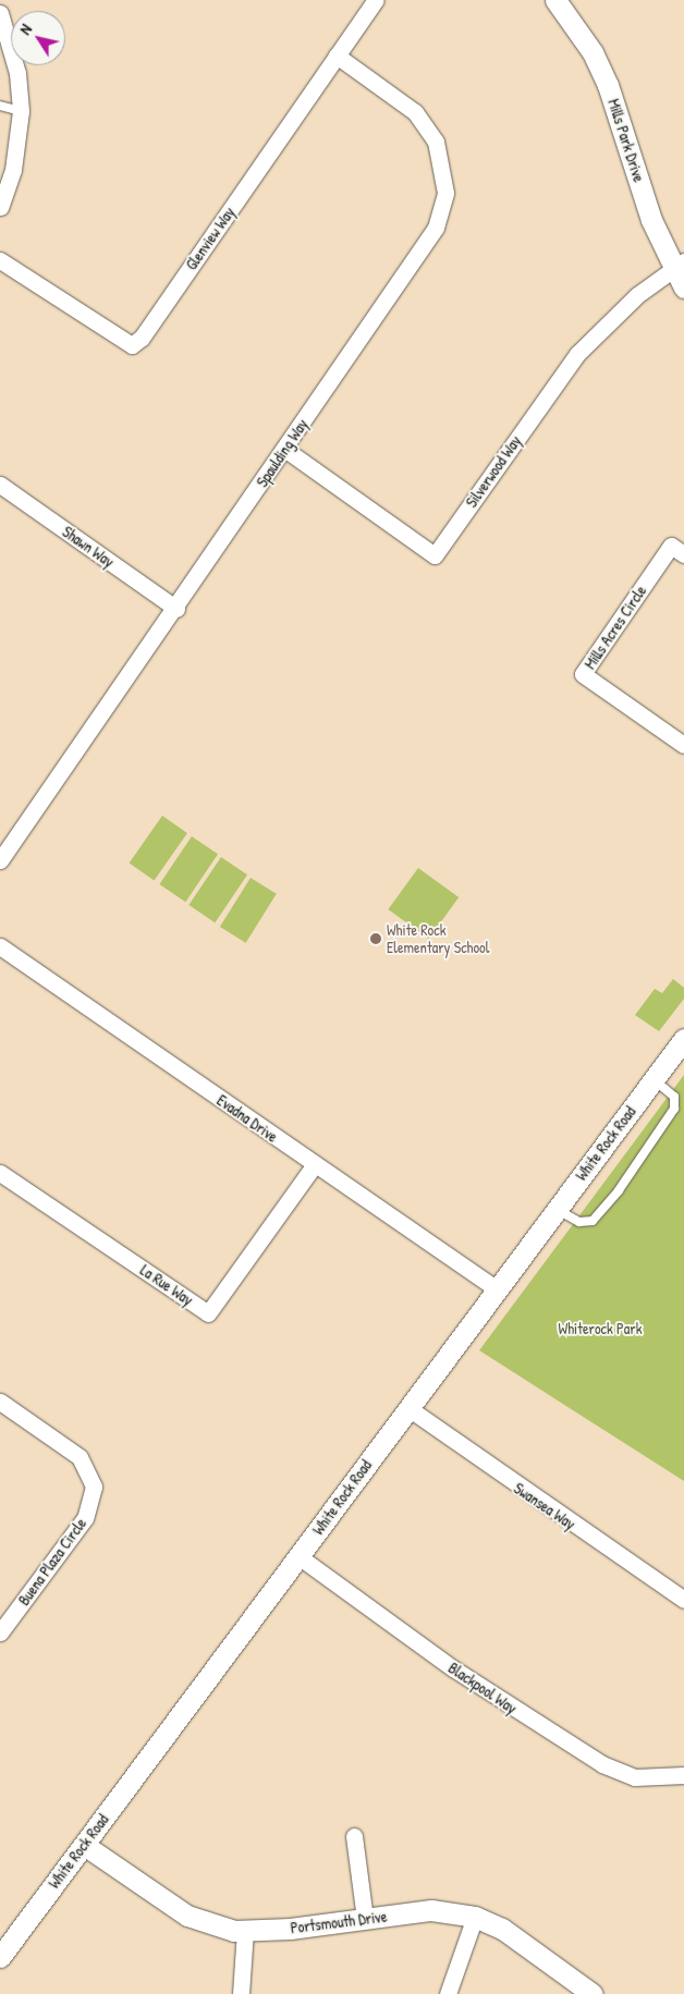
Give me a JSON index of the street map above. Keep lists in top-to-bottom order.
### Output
{
  "streets": {
    "street": [
      "Mills Park Drive",
      "Glenview Way",
      "Spaulding Way",
      "Silverwood Way",
      "Shawn Way",
      "Mills Acres Circle",
      "Evadna Drive",
      "White Rock Road",
      "La Rue Way",
      "Swansea Way",
      "Buena Plaza Circle",
      "Blackpool Way",
      "Portsmouth Drive"
    ]
  },
  "crossings": [
    ["Mills Park Drive", "Silverwood Way"],
    ["Glenview Way", "Spaulding Way"],
    ["Spaulding Way", "Silverwood Way"],
    ["Spaulding Way", "Shawn Way"],
    ["Evadna Drive", "White Rock Road"],
    ["Evadna Drive", "La Rue Way"],
    ["White Rock Road", "Swansea Way"],
    ["White Rock Road", "Blackpool Way"],
    ["White Rock Road", "Portsmouth Drive"]
  ],
  "parks": ["Whiterock Park"],
  "places": ["White Rock Elementary School"],
  "north": "top left"
}
